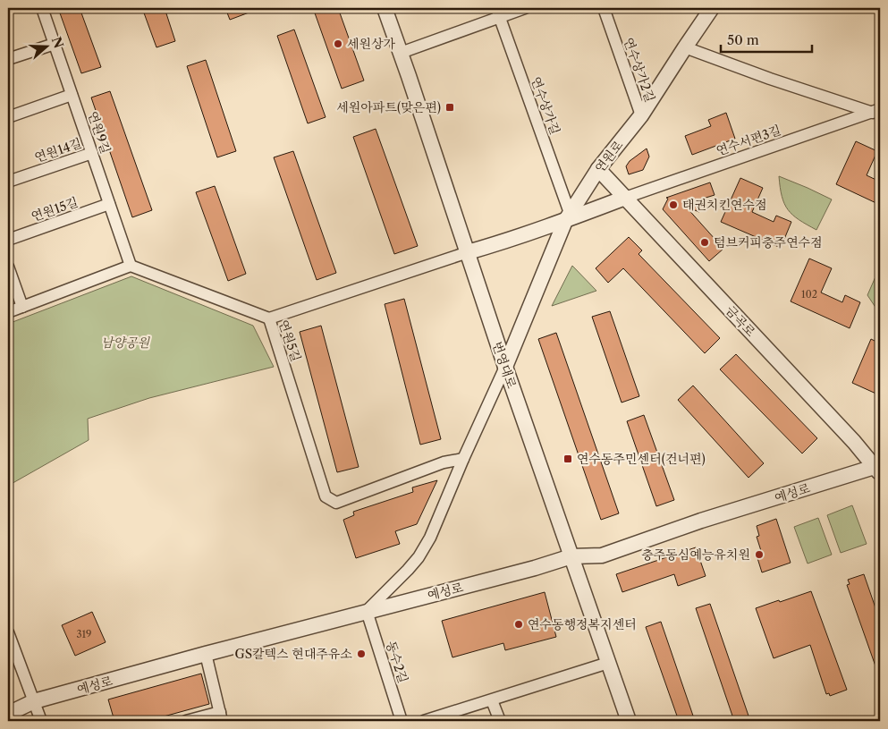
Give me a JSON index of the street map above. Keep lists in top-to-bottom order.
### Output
{
  "streets": {
    "street": [
      "연수상가2길",
      "연수상가길",
      "연원9길",
      "연수서편3길",
      "연원14길",
      "연원로",
      "연원15길",
      "금곡로",
      "연원5길",
      "번영대로",
      "예성로",
      "동수2길"
    ]
  },
  "crossings": [
    ["연수상가2길", "연원로"],
    ["연수상가길", "연원로"],
    ["연원9길", "연원14길"],
    ["연원9길", "연원15길"],
    ["연원9길", "연원5길"],
    ["연수서편3길", "금곡로"],
    ["연원로", "금곡로"],
    ["연원로", "번영대로"],
    ["금곡로", "예성로"],
    ["번영대로", "예성로"],
    ["예성로", "동수2길"]
  ],
  "parks": ["남양공원"],
  "places": {
    "other": [
      "세원상가",
      "태권치킨연수점",
      "텀브커피충주연수점",
      "충주동심예능유치원",
      "연수동행정복지센터",
      "GS칼텍스 현대주유소"
    ],
    "transit": ["세원아파트(맞은편)", "연수동주민센터(건너편)"]
  },
  "house_numbers": ["102", "319"],
  "scale_bar": "50 m",
  "north": "right"
}
